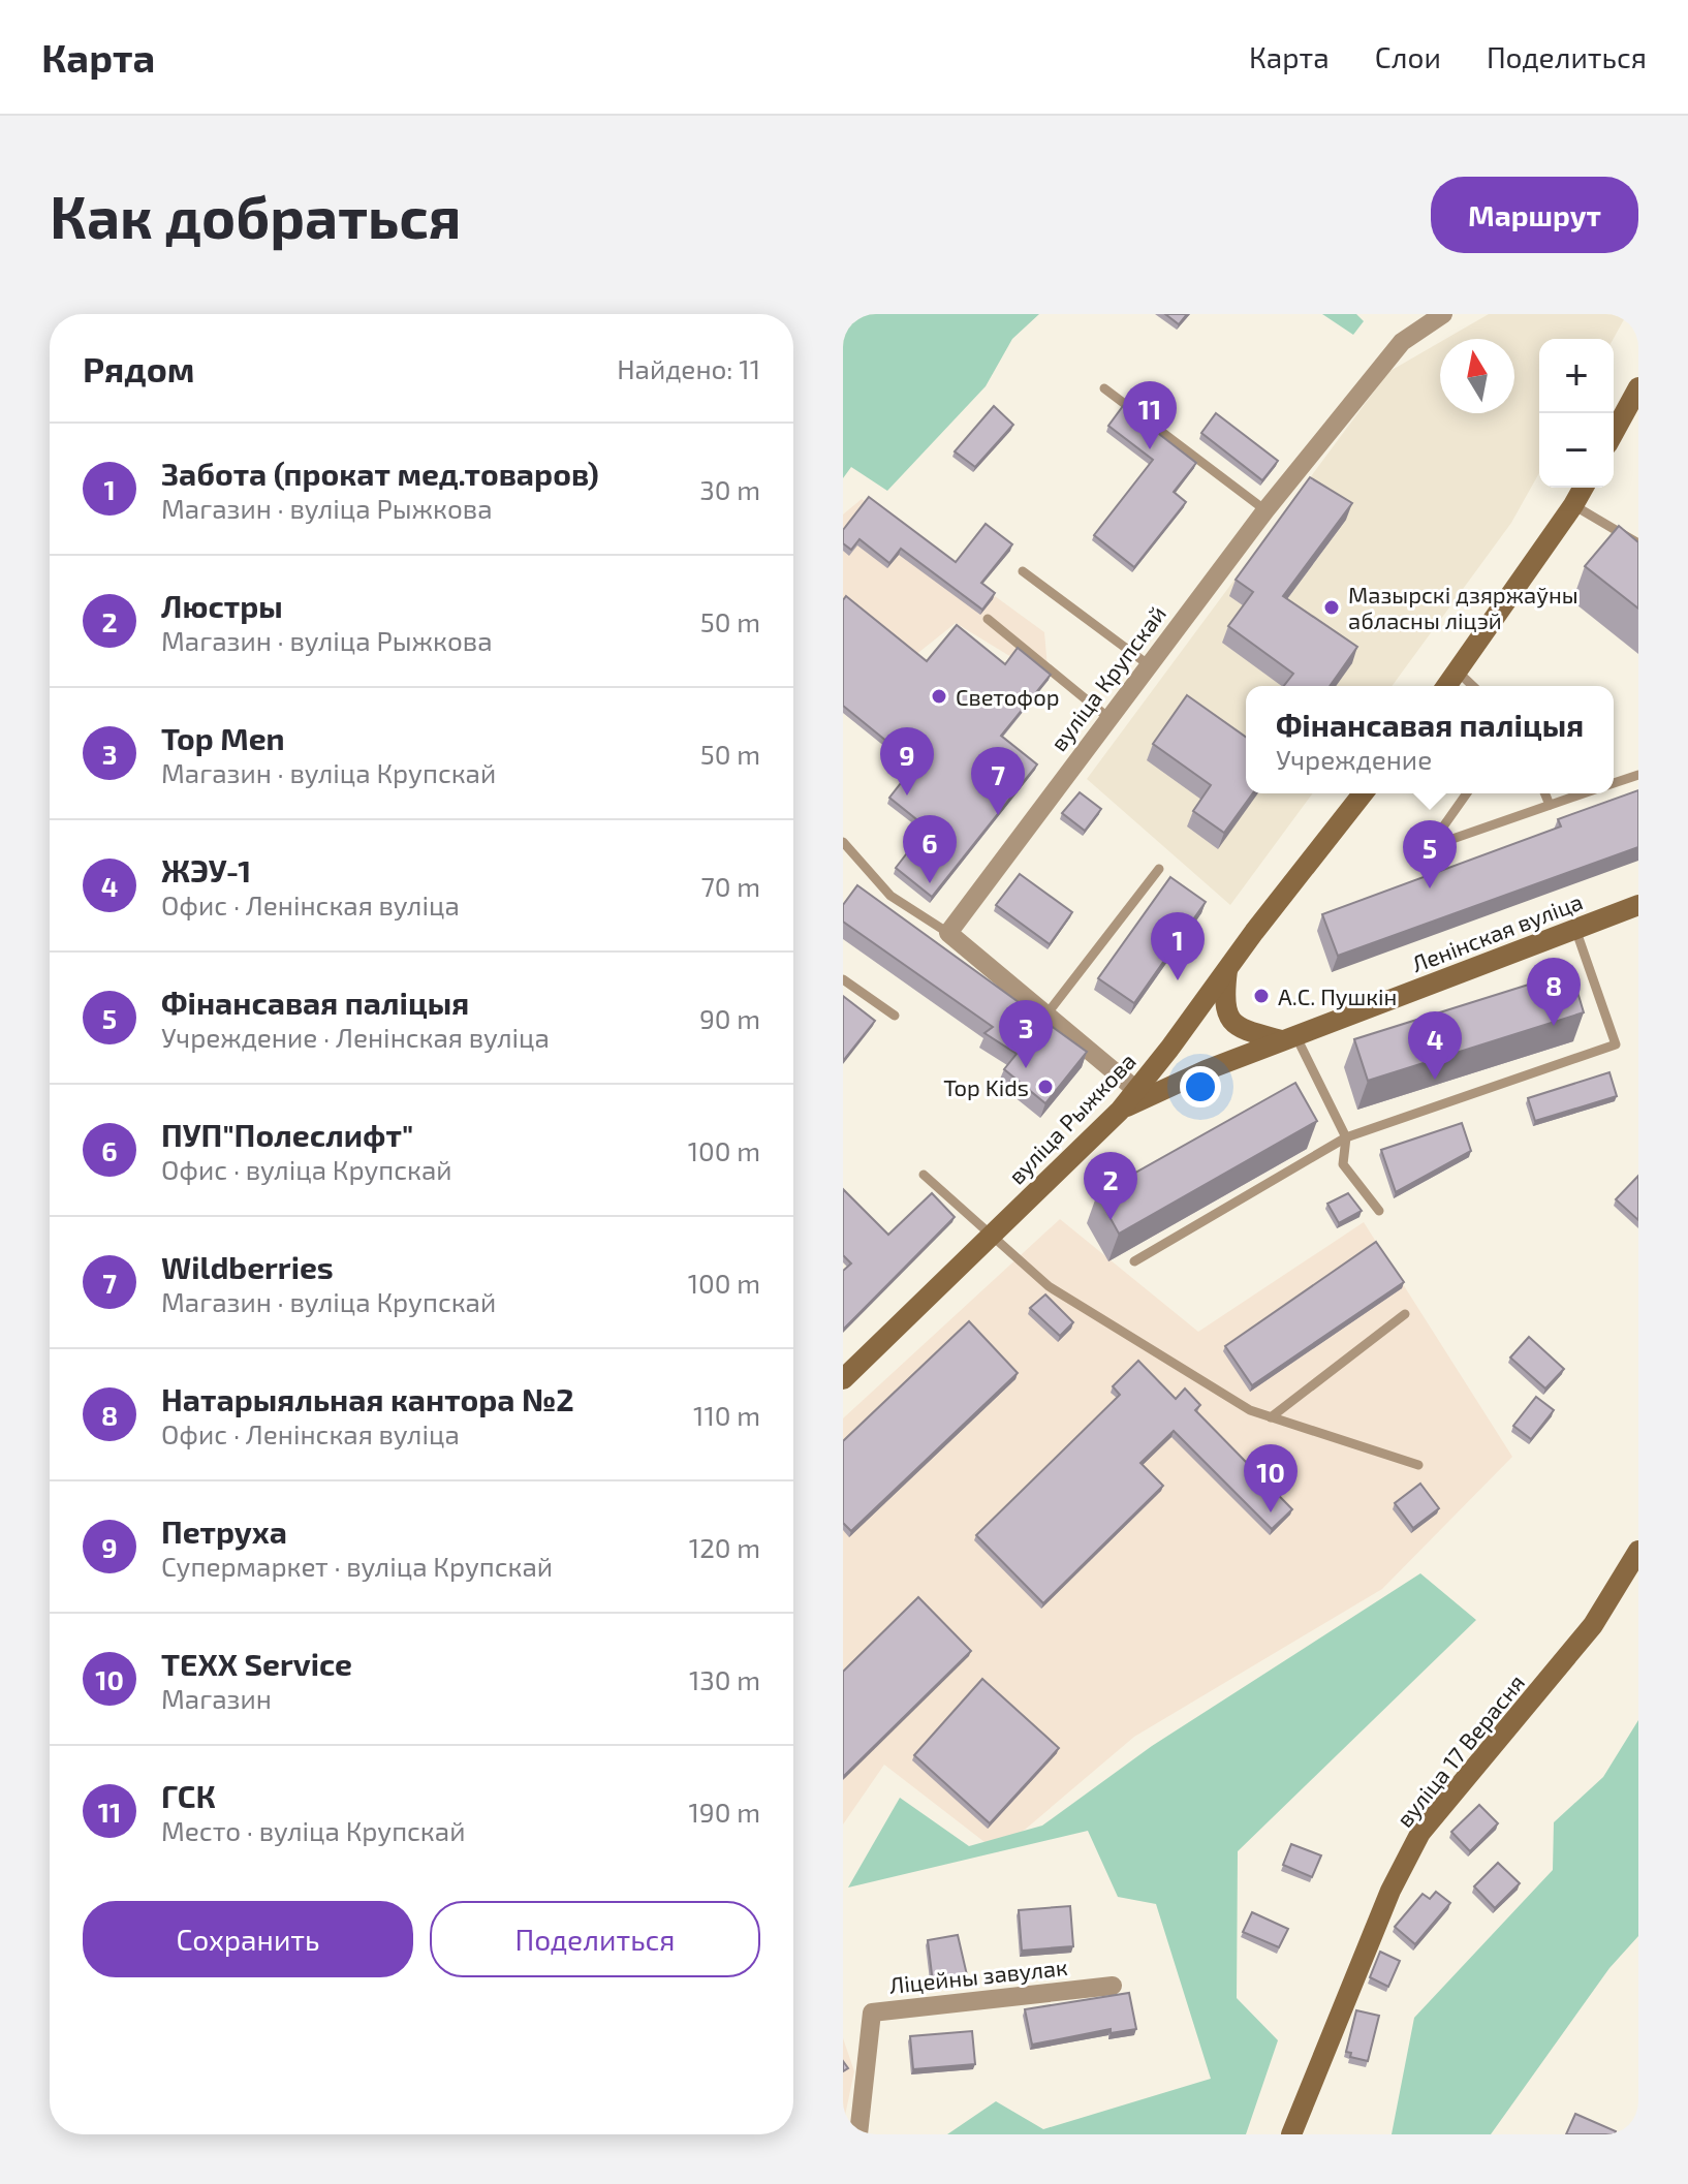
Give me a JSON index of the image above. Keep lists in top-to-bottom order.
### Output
{
  "streets": {
    "main road": ["Ленінская вуліца", "вуліца Рыжкова", "вуліца 17 Верасня"],
    "street": ["вуліца Крупскай", "Ліцейны завулак"]
  },
  "crossings": [
    ["Ленінская вуліца", "вуліца Рыжкова"]
  ],
  "places": [
    "Мазырскі дзяржаўны абласны ліцэй",
    "Светофор",
    "А.С. Пушкін",
    "Top Kids"
  ],
  "north": "top",
  "page": {
    "header": "Карта",
    "nav": ["Карта", "Слои", "Поделиться"],
    "buttons": [
      "Маршрут",
      ["Сохранить", "Поделиться"]
    ],
    "title": "Как добраться",
    "heading": ["Рядом", "Найдено: 11"],
    "map_buttons": ["+", "−"],
    "pins": [
      "11",
      "9",
      "7",
      "6",
      "5",
      "1",
      "8",
      "3",
      "4",
      "2",
      "10"
    ],
    "list": [
      {
        "mark": "1",
        "name": "Забота (прокат мед.товаров)",
        "note": "Магазин · вуліца Рыжкова",
        "value": "30 m"
      },
      {
        "mark": "2",
        "name": "Люстры",
        "note": "Магазин · вуліца Рыжкова",
        "value": "50 m"
      },
      {
        "mark": "3",
        "name": "Top Men",
        "note": "Магазин · вуліца Крупскай",
        "value": "50 m"
      },
      {
        "mark": "4",
        "name": "ЖЭУ-1",
        "note": "Офис · Ленінская вуліца",
        "value": "70 m"
      },
      {
        "mark": "5",
        "name": "Фінансавая паліцыя",
        "note": "Учреждение · Ленінская вуліца",
        "value": "90 m"
      },
      {
        "mark": "6",
        "name": "ПУП\"Полеслифт\"",
        "note": "Офис · вуліца Крупскай",
        "value": "100 m"
      },
      {
        "mark": "7",
        "name": "Wildberries",
        "note": "Магазин · вуліца Крупскай",
        "value": "100 m"
      },
      {
        "mark": "8",
        "name": "Натарыяльная кантора №2",
        "note": "Офис · Ленінская вуліца",
        "value": "110 m"
      },
      {
        "mark": "9",
        "name": "Петруха",
        "note": "Супермаркет · вуліца Крупскай",
        "value": "120 m"
      },
      {
        "mark": "10",
        "name": "TEXX Service",
        "note": "Магазин",
        "value": "130 m"
      },
      {
        "mark": "11",
        "name": "ГСК",
        "note": "Место · вуліца Крупскай",
        "value": "190 m"
      }
    ],
    "popup": ["Фінансавая паліцыя", "Учреждение"]
  }
}
